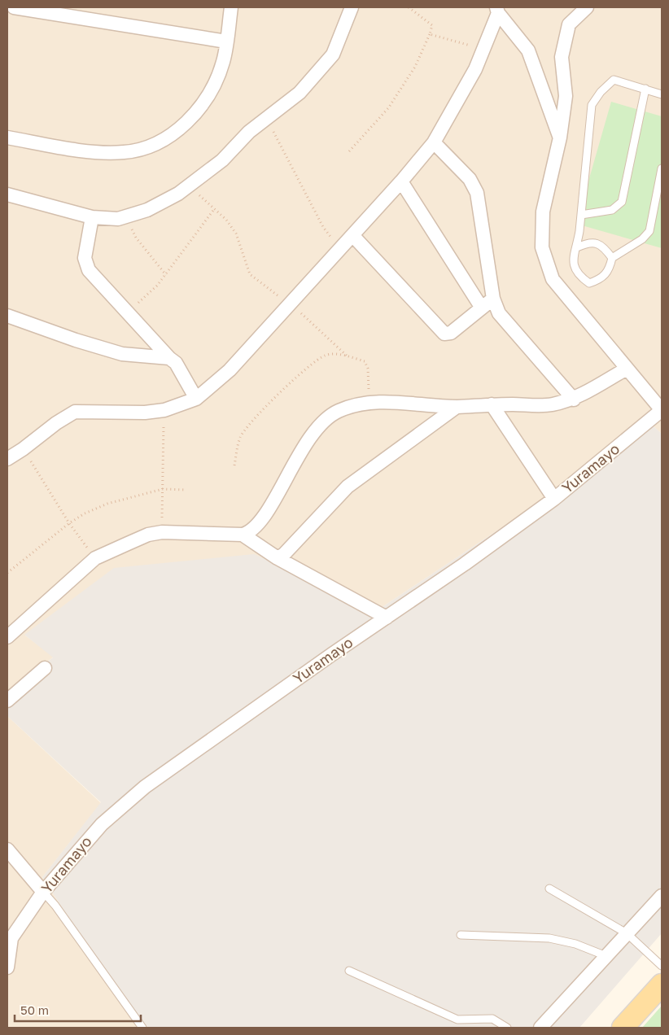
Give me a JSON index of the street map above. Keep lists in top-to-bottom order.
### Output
{
  "streets": {
    "street": ["Yuramayo"]
  },
  "scale_bar": "50 m"
}
